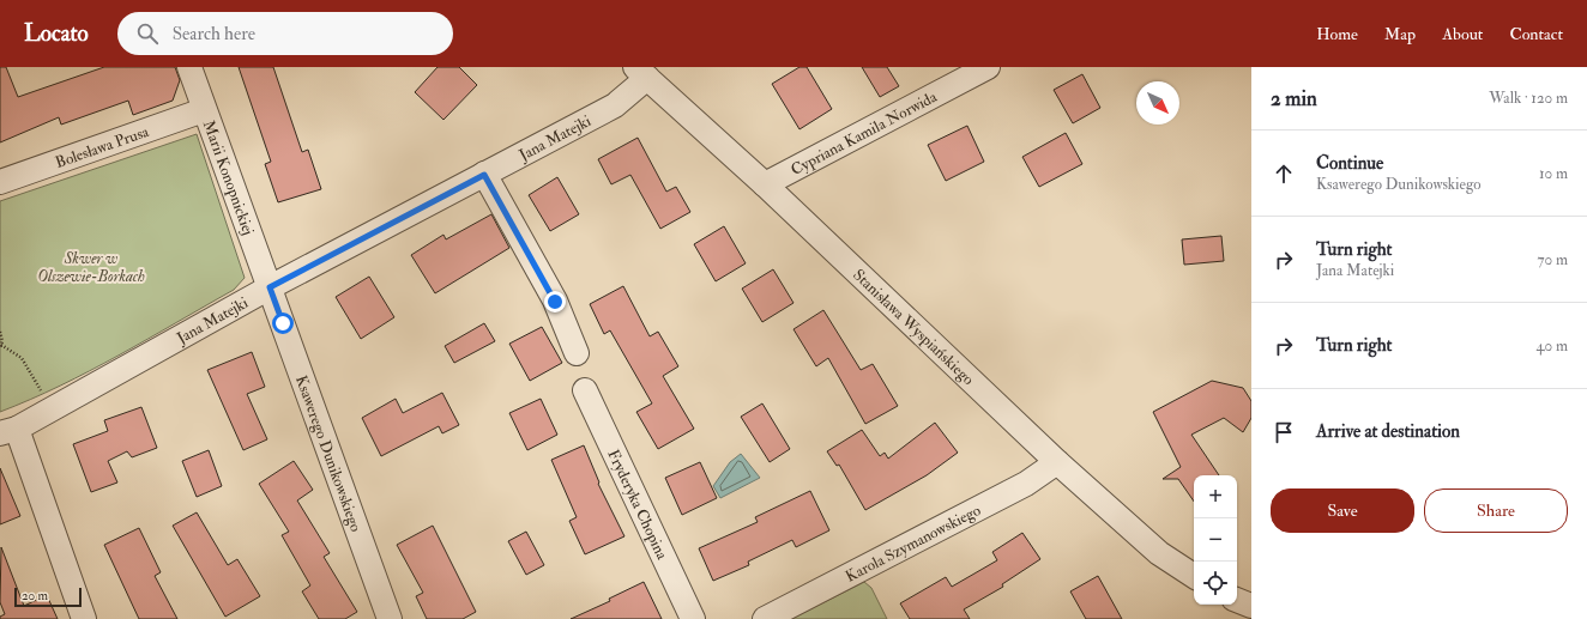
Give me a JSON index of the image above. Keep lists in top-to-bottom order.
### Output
{
  "streets": {
    "street": [
      "Cypriana Kamila Norwida",
      "Jana Matejki",
      "Bolesława Prusa",
      "Marii Konopnickiej",
      "Stanisława Wyspiańskiego",
      "Ksawerego Dunikowskiego",
      "Fryderyka Chopina",
      "Karola Szymanowskiego"
    ]
  },
  "crossings": [
    ["Cypriana Kamila Norwida", "Stanisława Wyspiańskiego"],
    ["Jana Matejki", "Marii Konopnickiej"],
    ["Jana Matejki", "Stanisława Wyspiańskiego"],
    ["Jana Matejki", "Ksawerego Dunikowskiego"],
    ["Bolesława Prusa", "Marii Konopnickiej"],
    ["Marii Konopnickiej", "Ksawerego Dunikowskiego"],
    ["Stanisława Wyspiańskiego", "Karola Szymanowskiego"]
  ],
  "parks": ["Skwer w Olszewie-Borkach"],
  "scale_bar": "20 m",
  "north": "bottom right",
  "page": {
    "header": "Locato",
    "search": "Search here",
    "nav": [
      "Home",
      "Map",
      "About",
      "Contact"
    ],
    "heading": ["2 min", "Walk · 120 m"],
    "list": [
      ["Continue", "Ksawerego Dunikowskiego", "10 m"],
      ["Turn right", "Jana Matejki", "70 m"],
      ["Turn right", "40 m"],
      "Arrive at destination"
    ],
    "buttons": ["Save", "Share"],
    "map_buttons": ["+", "−"],
    "scale": "20 m"
  }
}
